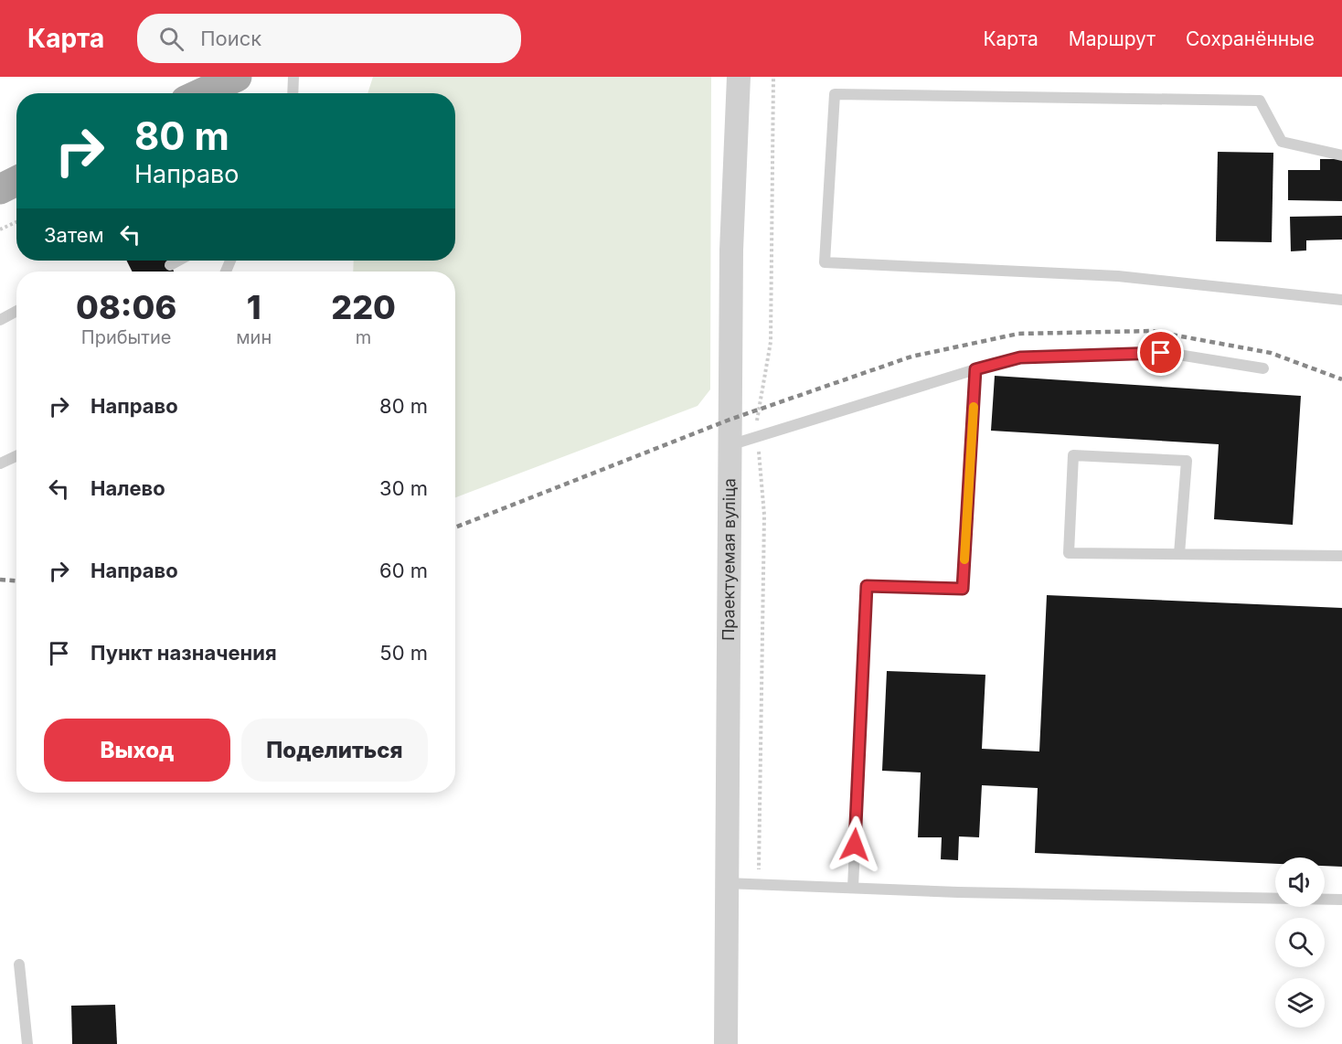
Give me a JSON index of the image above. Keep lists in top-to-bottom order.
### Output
{
  "streets": {
    "street": ["Праектуемая вуліца"]
  },
  "page": {
    "header": "Карта",
    "search": "Поиск",
    "nav": ["Карта", "Маршрут", "Сохранённые"],
    "turn": ["80 m", "Направо"],
    "then": "Затем",
    "eta": [
      "08:06",
      "Прибытие",
      "1",
      "мин",
      "220",
      "m"
    ],
    "list": [
      {
        "name": "Направо",
        "value": "80 m"
      },
      {
        "name": "Налево",
        "value": "30 m"
      },
      {
        "name": "Направо",
        "value": "60 m"
      },
      {
        "name": "Пункт назначения",
        "value": "50 m"
      }
    ],
    "buttons": ["Выход", "Поделиться"]
  }
}
